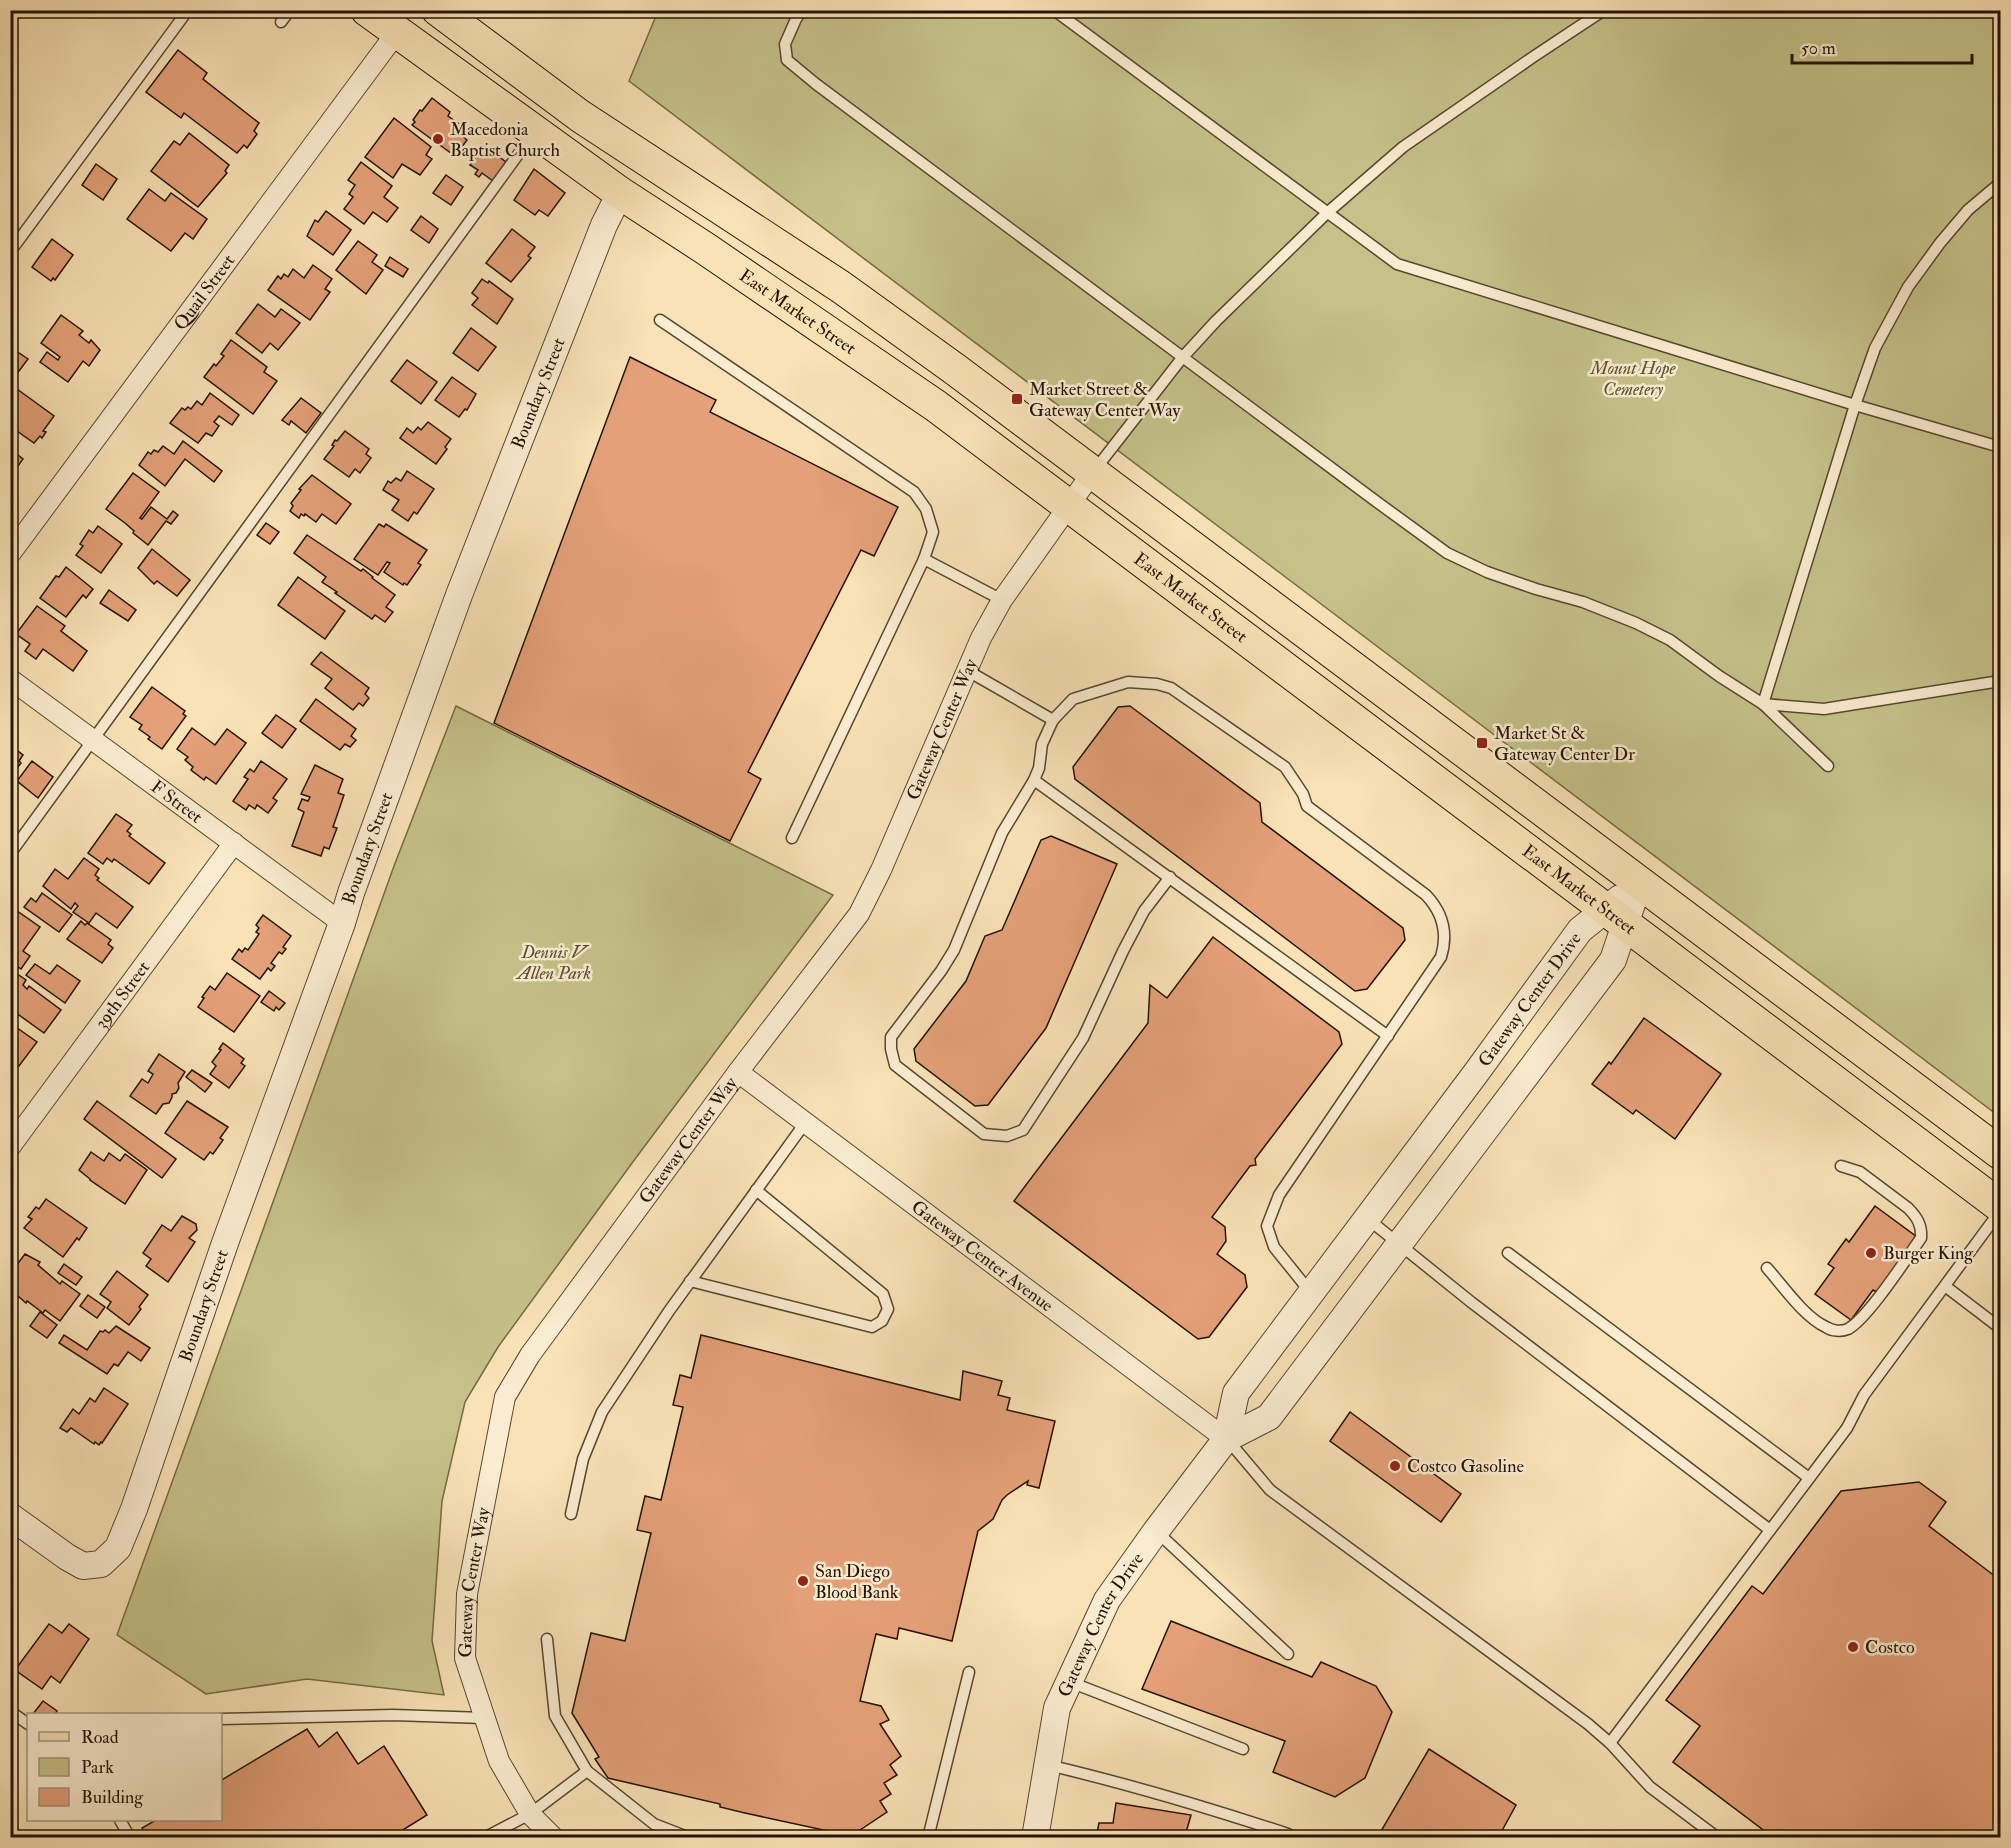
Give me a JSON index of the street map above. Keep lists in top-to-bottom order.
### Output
{
  "streets": {
    "main road": ["East Market Street"],
    "street": [
      "Quail Street",
      "Boundary Street",
      "Gateway Center Way",
      "F Street",
      "39th Street",
      "Gateway Center Drive",
      "Gateway Center Avenue"
    ]
  },
  "crossings": [
    ["Quail Street", "East Market Street"],
    ["East Market Street", "Boundary Street"],
    ["East Market Street", "Gateway Center Way"],
    ["East Market Street", "Gateway Center Drive"],
    ["Boundary Street", "F Street"],
    ["Gateway Center Way", "Gateway Center Avenue"],
    ["F Street", "39th Street"],
    ["Gateway Center Drive", "Gateway Center Avenue"]
  ],
  "parks": ["Mount Hope Cemetery", "Dennis V Allen Park"],
  "places": {
    "other": [
      "Macedonia Baptist Church",
      "Burger King",
      "Costco Gasoline",
      "San Diego Blood Bank",
      "Costco"
    ],
    "transit": ["Market Street & Gateway Center Way", "Market St & Gateway Center Dr"]
  },
  "legend": ["Road", "Park", "Building"],
  "scale_bar": "50 m"
}
